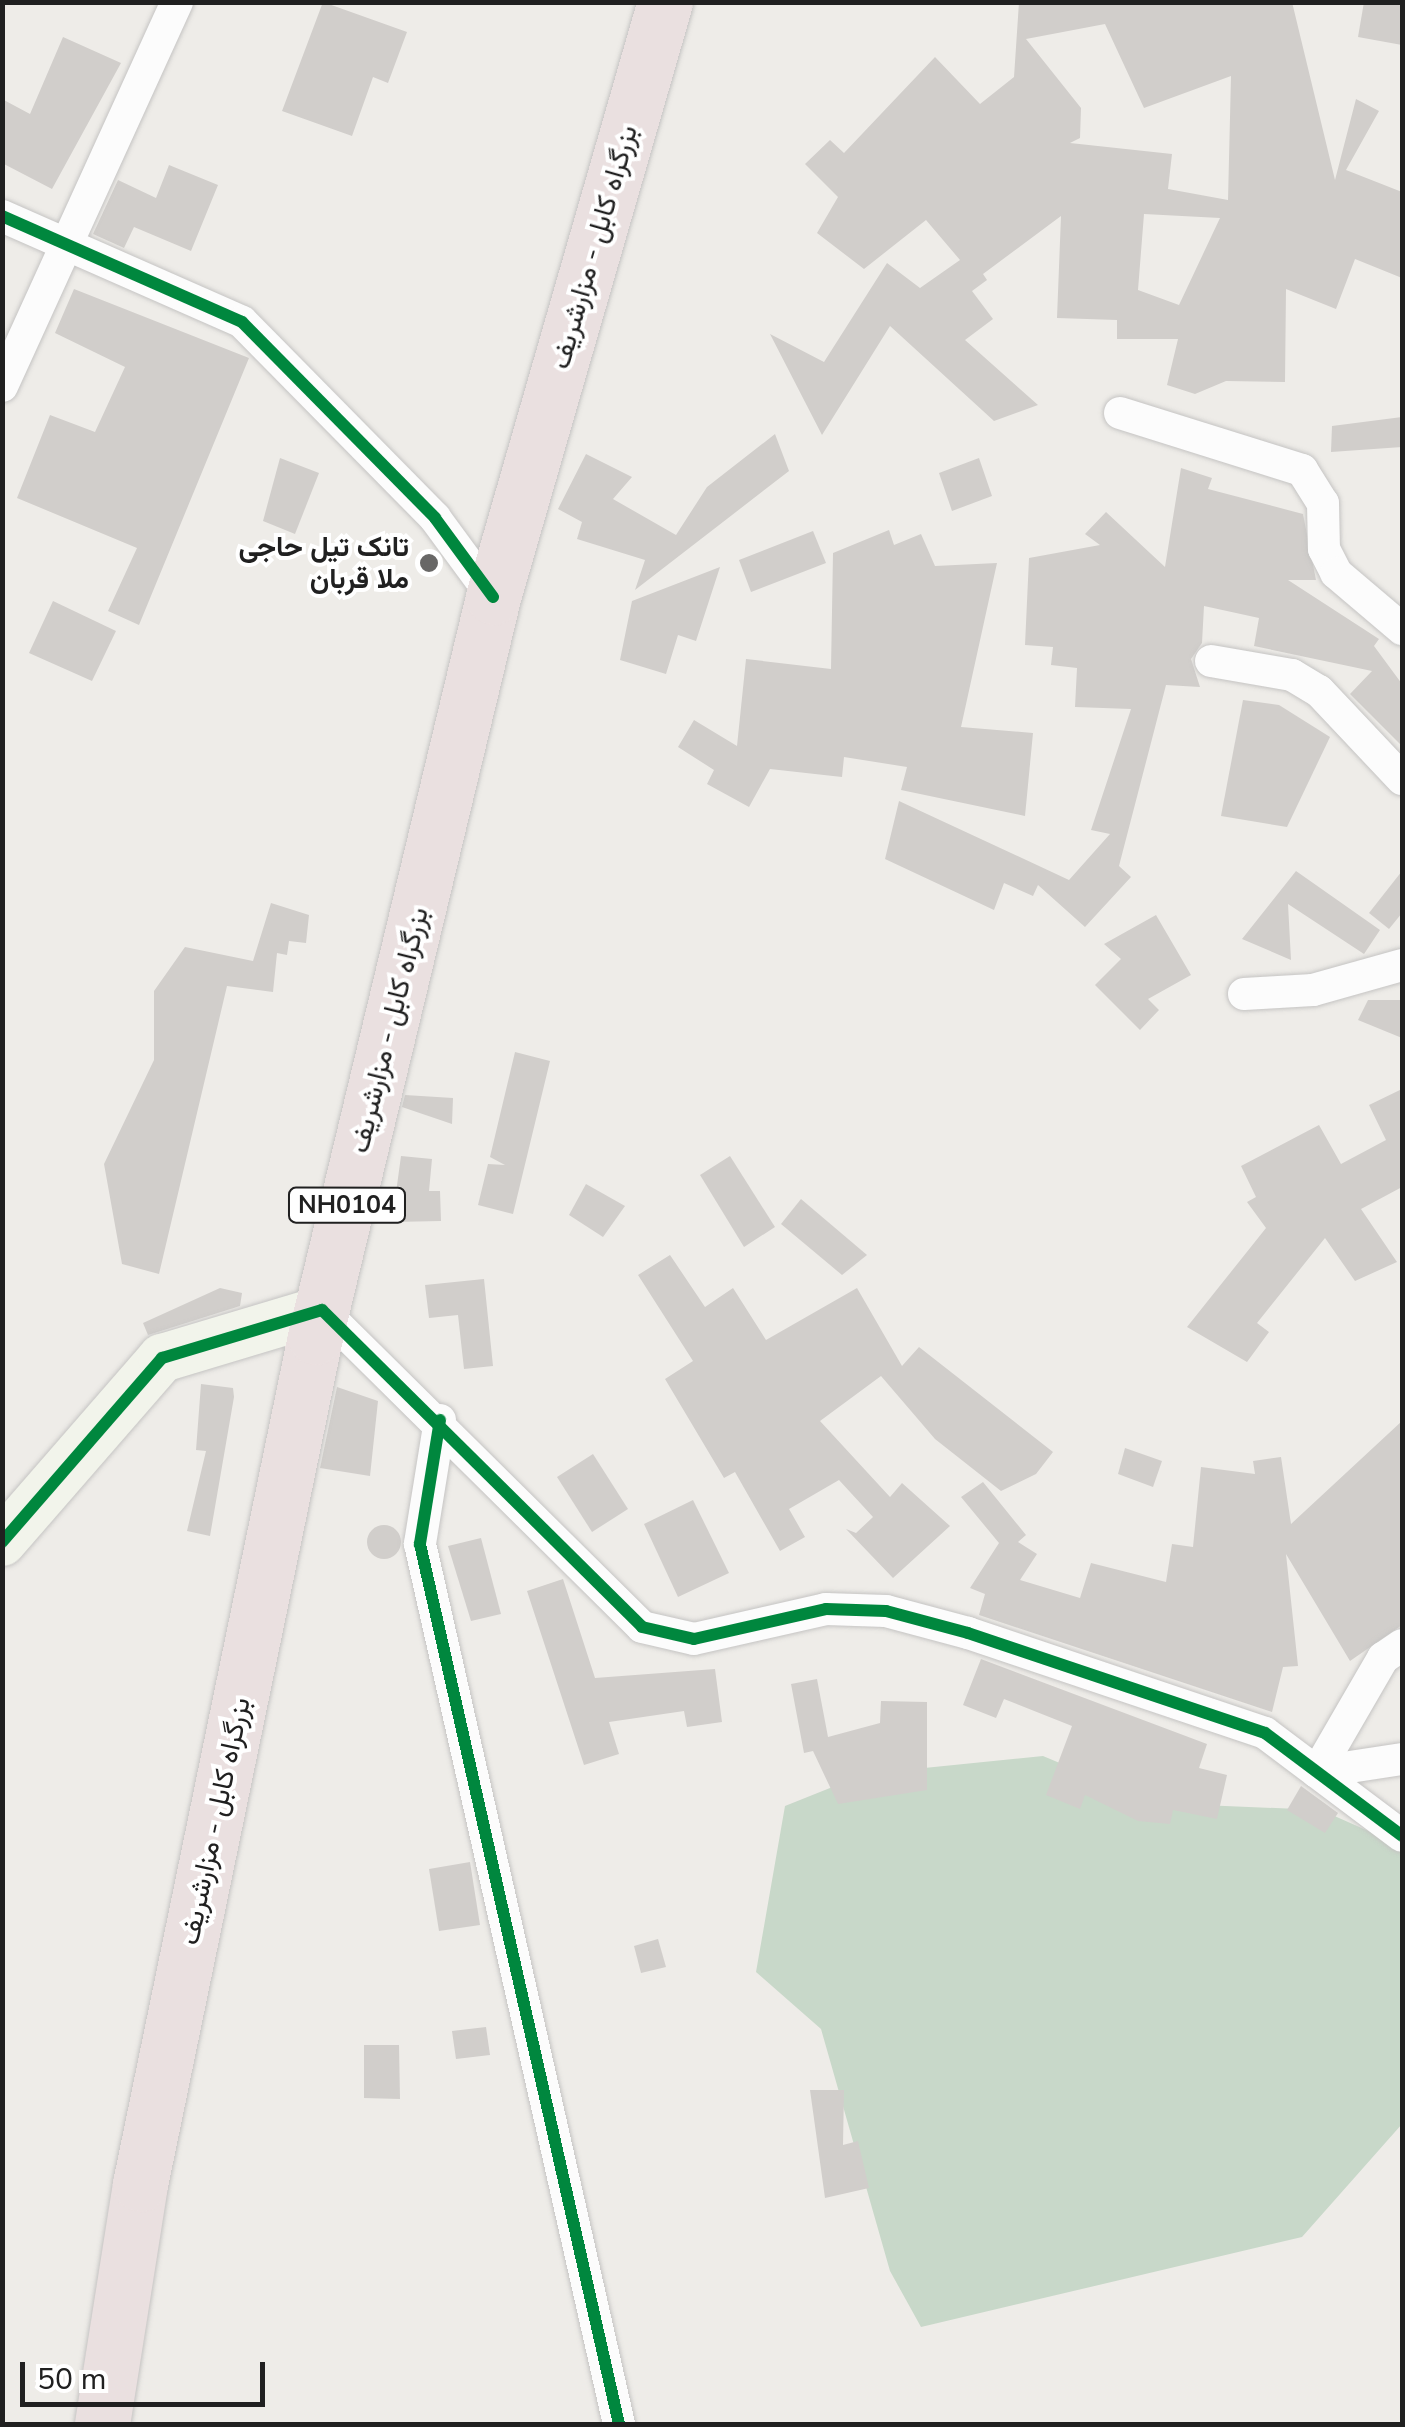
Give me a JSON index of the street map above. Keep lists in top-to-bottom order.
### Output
{
  "streets": {
    "highway": ["بزرگراه کابل - مزارشریف", "NH0104"]
  },
  "places": ["تانک تیل حاجی ملا قربان"],
  "scale_bar": "50 m"
}
